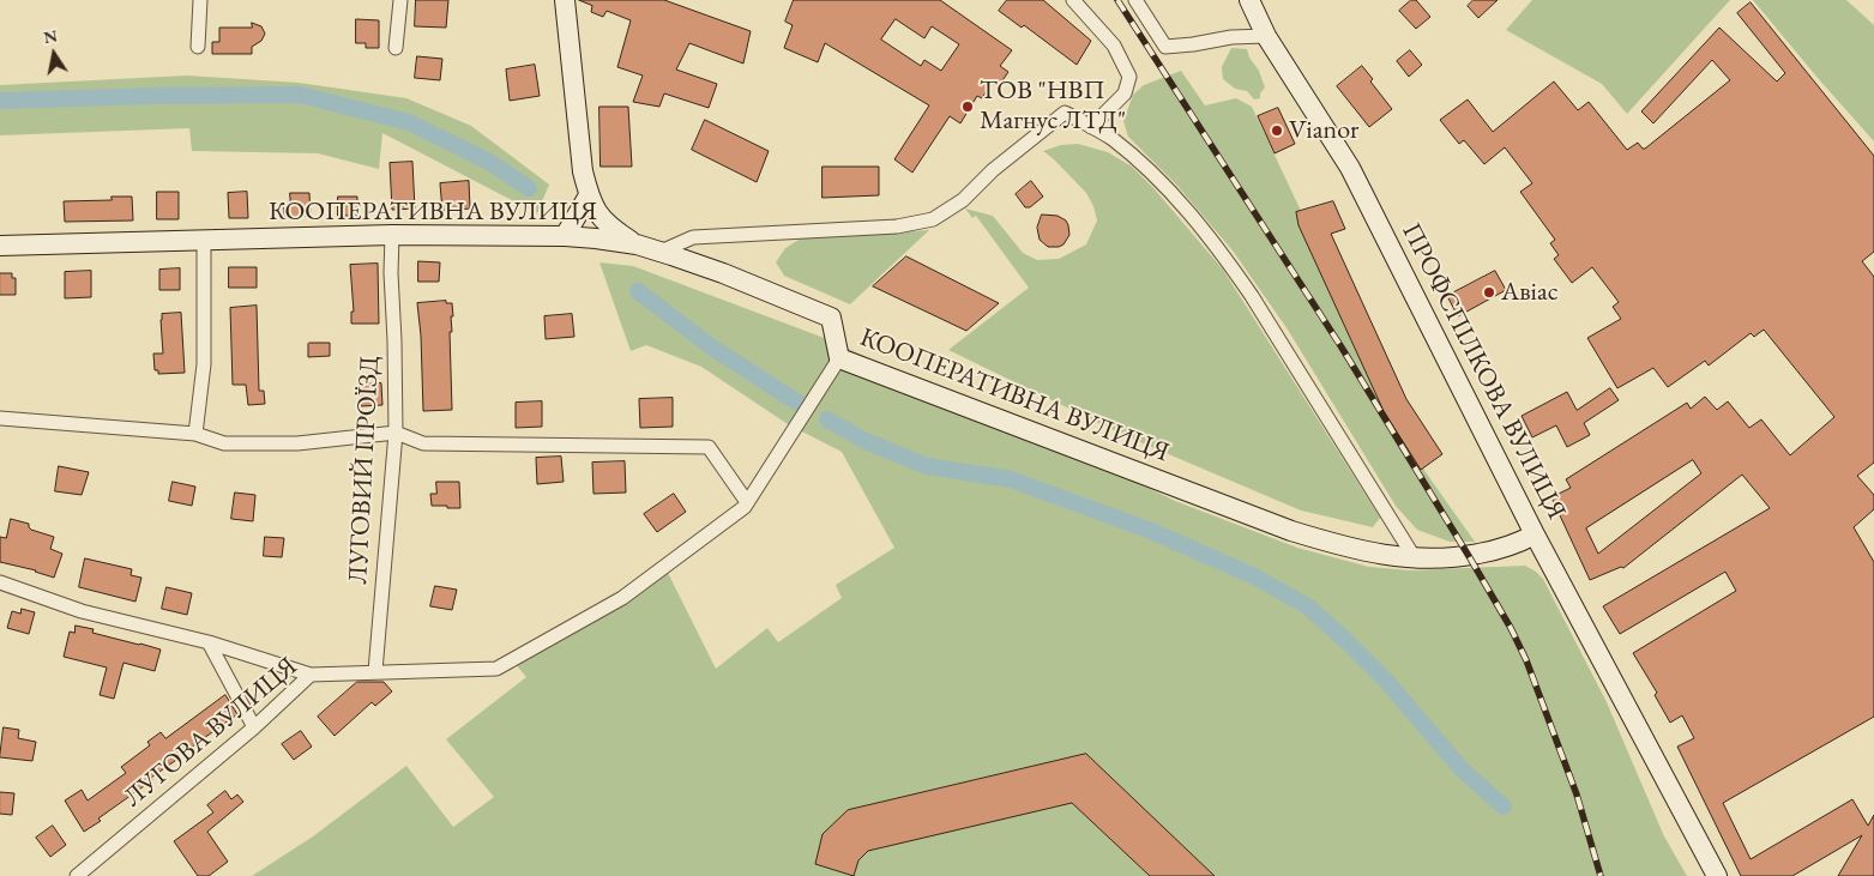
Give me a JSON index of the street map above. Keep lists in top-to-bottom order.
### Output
{
  "streets": {
    "street": [
      "КООПЕРАТИВНА ВУЛИЦЯ",
      "ПРОФСПІЛКОВА ВУЛИЦЯ",
      "ЛУГОВИЙ ПРОЇЗД",
      "ЛУГОВА ВУЛИЦЯ"
    ]
  },
  "crossings": [
    ["КООПЕРАТИВНА ВУЛИЦЯ", "ПРОФСПІЛКОВА ВУЛИЦЯ"],
    ["КООПЕРАТИВНА ВУЛИЦЯ", "ЛУГОВИЙ ПРОЇЗД"],
    ["КООПЕРАТИВНА ВУЛИЦЯ", "ЛУГОВА ВУЛИЦЯ"],
    ["ЛУГОВИЙ ПРОЇЗД", "ЛУГОВА ВУЛИЦЯ"]
  ],
  "places": ["ТОВ \"НВП Магнус ЛТД\"", "Vianor", "Авіас"],
  "north": "top"
}
